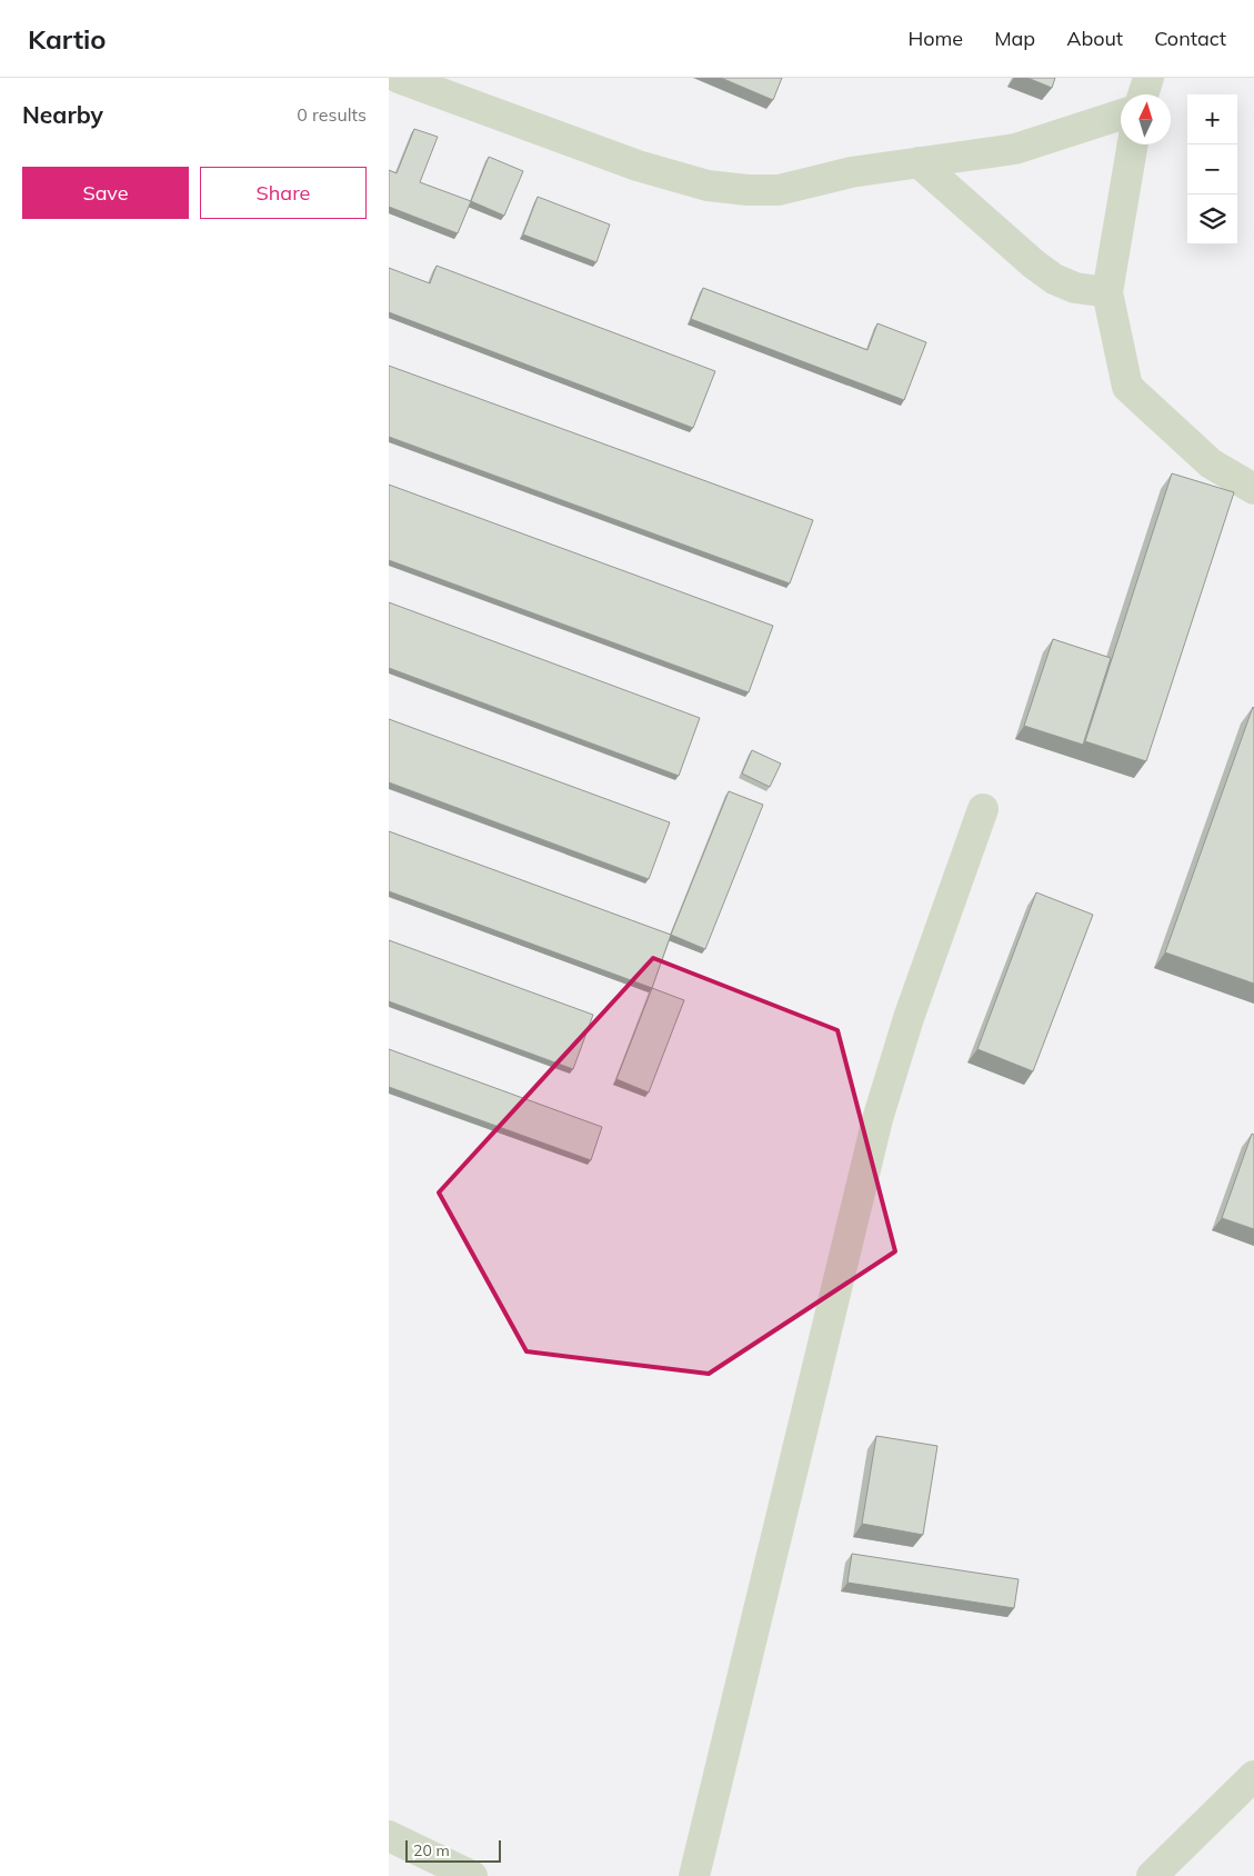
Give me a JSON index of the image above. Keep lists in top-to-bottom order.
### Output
{
  "scale_bar": "20 m",
  "north": "top",
  "page": {
    "header": "Kartio",
    "nav": [
      "Home",
      "Map",
      "About",
      "Contact"
    ],
    "heading": ["Nearby", "0 results"],
    "map_buttons": ["+", "−"],
    "buttons": ["Save", "Share"],
    "scale": "20 m"
  }
}
